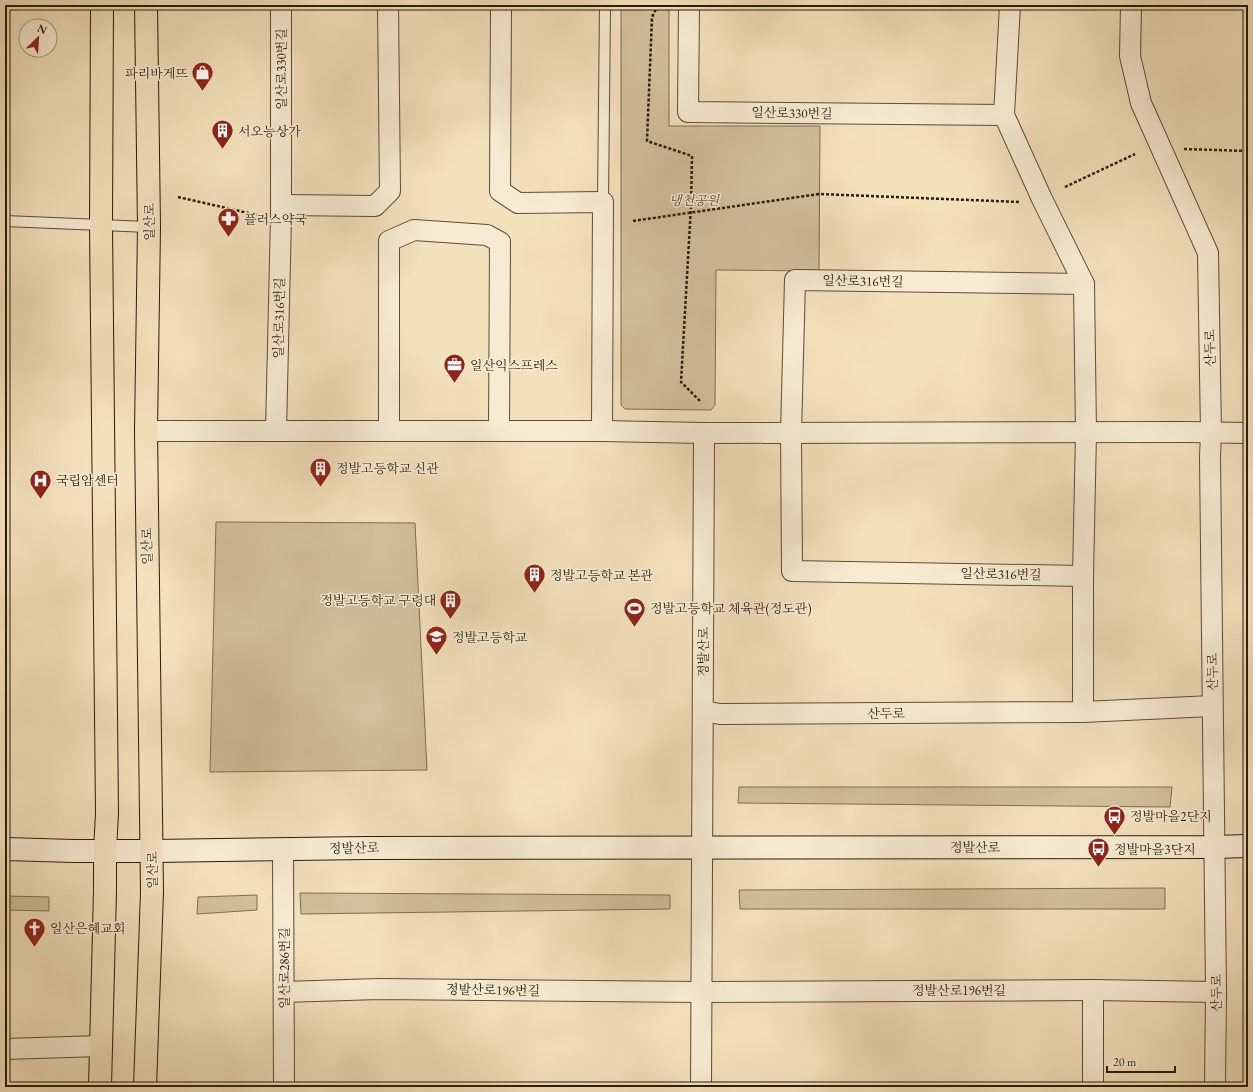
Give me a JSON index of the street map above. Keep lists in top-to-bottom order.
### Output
{
  "streets": {
    "main road": ["일산로", "정발산로"],
    "street": [
      "일산로330번길",
      "일산로316번길",
      "산두로",
      "일산로286번길",
      "정발산로196번길"
    ]
  },
  "crossings": [
    ["일산로330번길", "일산로316번길"],
    ["일산로", "정발산로"],
    ["산두로", "정발산로"],
    ["산두로", "정발산로196번길"],
    ["정발산로", "일산로286번길"],
    ["일산로286번길", "정발산로196번길"]
  ],
  "parks": ["냉천공원"],
  "places": {
    "shop": ["파리바게뜨"],
    "building": [
      "서오능상가",
      "정발고등학교 신관",
      "정발고등학교 본관",
      "정발고등학교 구령대"
    ],
    "pharmacy": ["플러스약국"],
    "office": ["일산익스프레스"],
    "hospital": ["국립암센터"],
    "sports": ["정발고등학교 체육관(정도관)"],
    "school or university": ["정발고등학교"],
    "bus stop": ["정발마을2단지", "정발마을3단지"],
    "church": ["일산은혜교회"]
  },
  "scale_bar": "20 m",
  "north": "top right"
}
